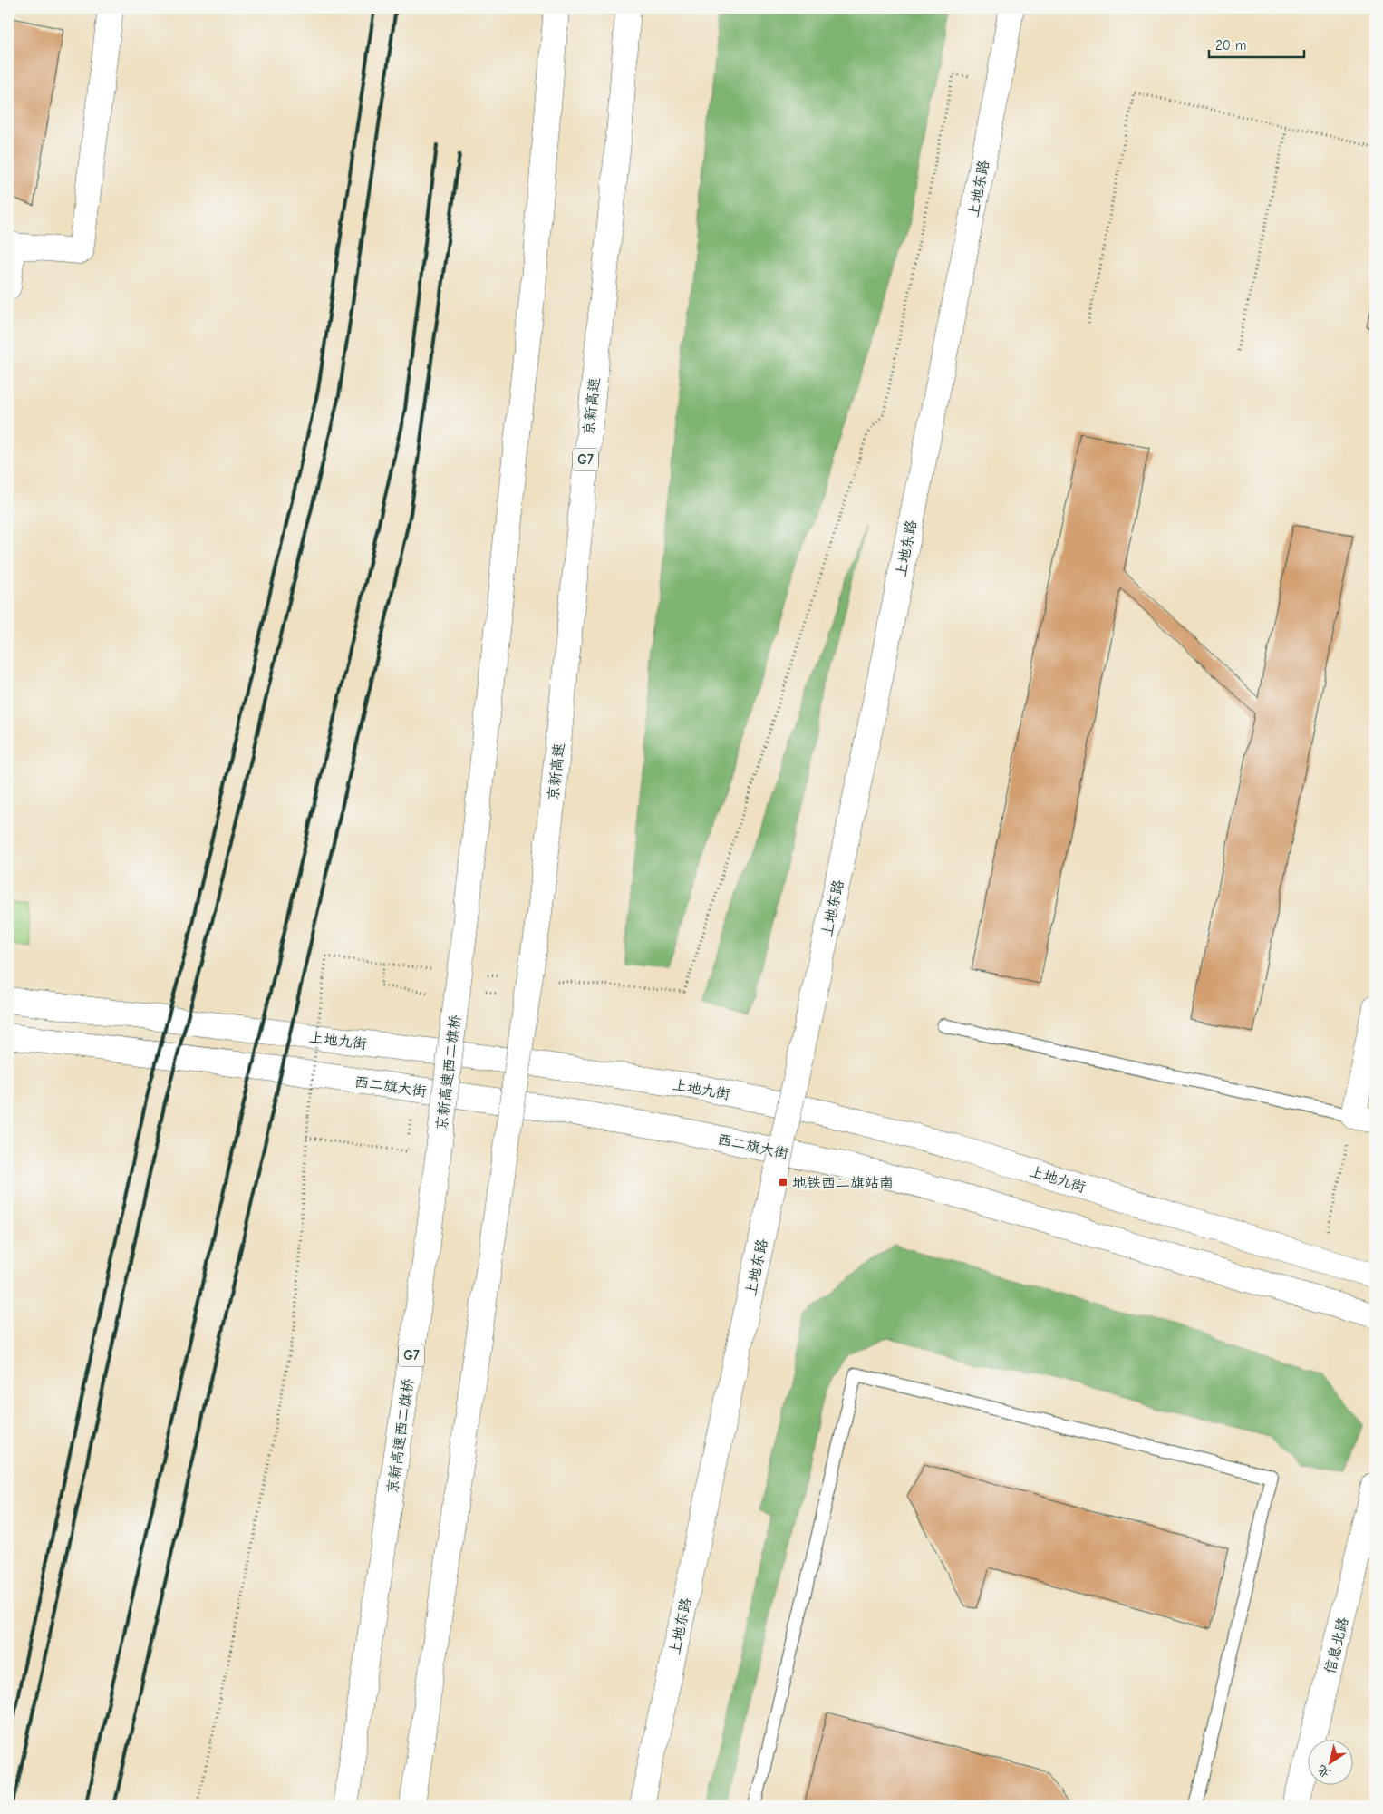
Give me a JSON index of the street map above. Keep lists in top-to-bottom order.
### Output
{
  "streets": {
    "main road": [
      "上地东路",
      "京新高速",
      "G7",
      "上地九街",
      "京新高速西二旗桥",
      "西二旗大街",
      "信息北路"
    ]
  },
  "places": {
    "transit": ["地铁西二旗站南"]
  },
  "scale_bar": "20 m",
  "north": "bottom left"
}
